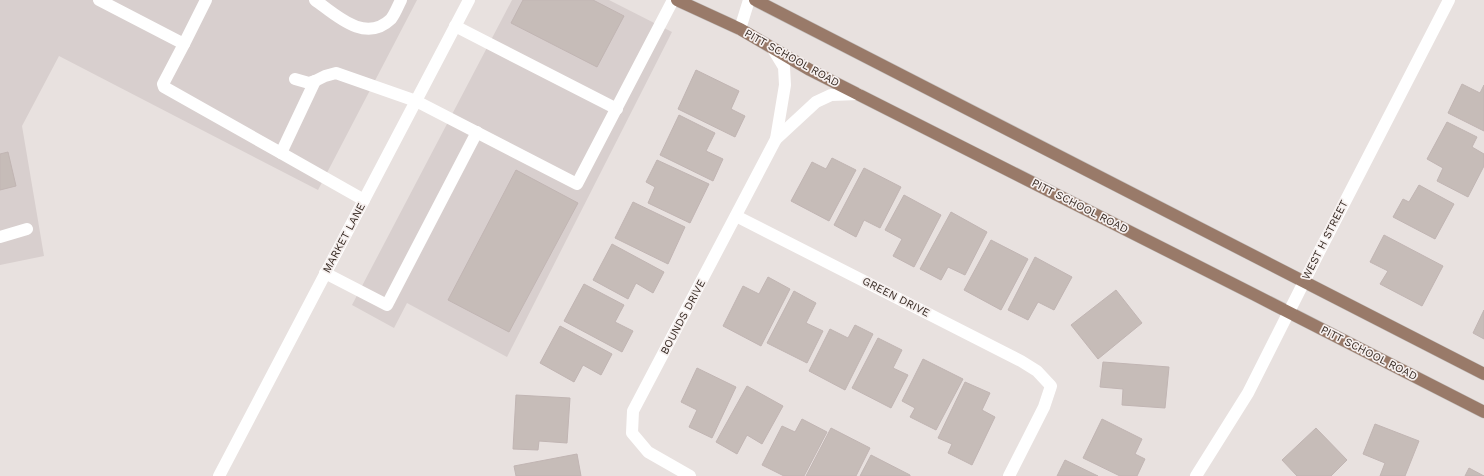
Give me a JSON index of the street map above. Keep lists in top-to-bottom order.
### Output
{
  "streets": {
    "main road": ["PITT SCHOOL ROAD"],
    "street": [
      "MARKET LANE",
      "WEST H STREET",
      "GREEN DRIVE",
      "BOUNDS DRIVE"
    ]
  },
  "crossings": [
    ["PITT SCHOOL ROAD", "WEST H STREET"],
    ["PITT SCHOOL ROAD", "BOUNDS DRIVE"],
    ["GREEN DRIVE", "BOUNDS DRIVE"]
  ]
}
